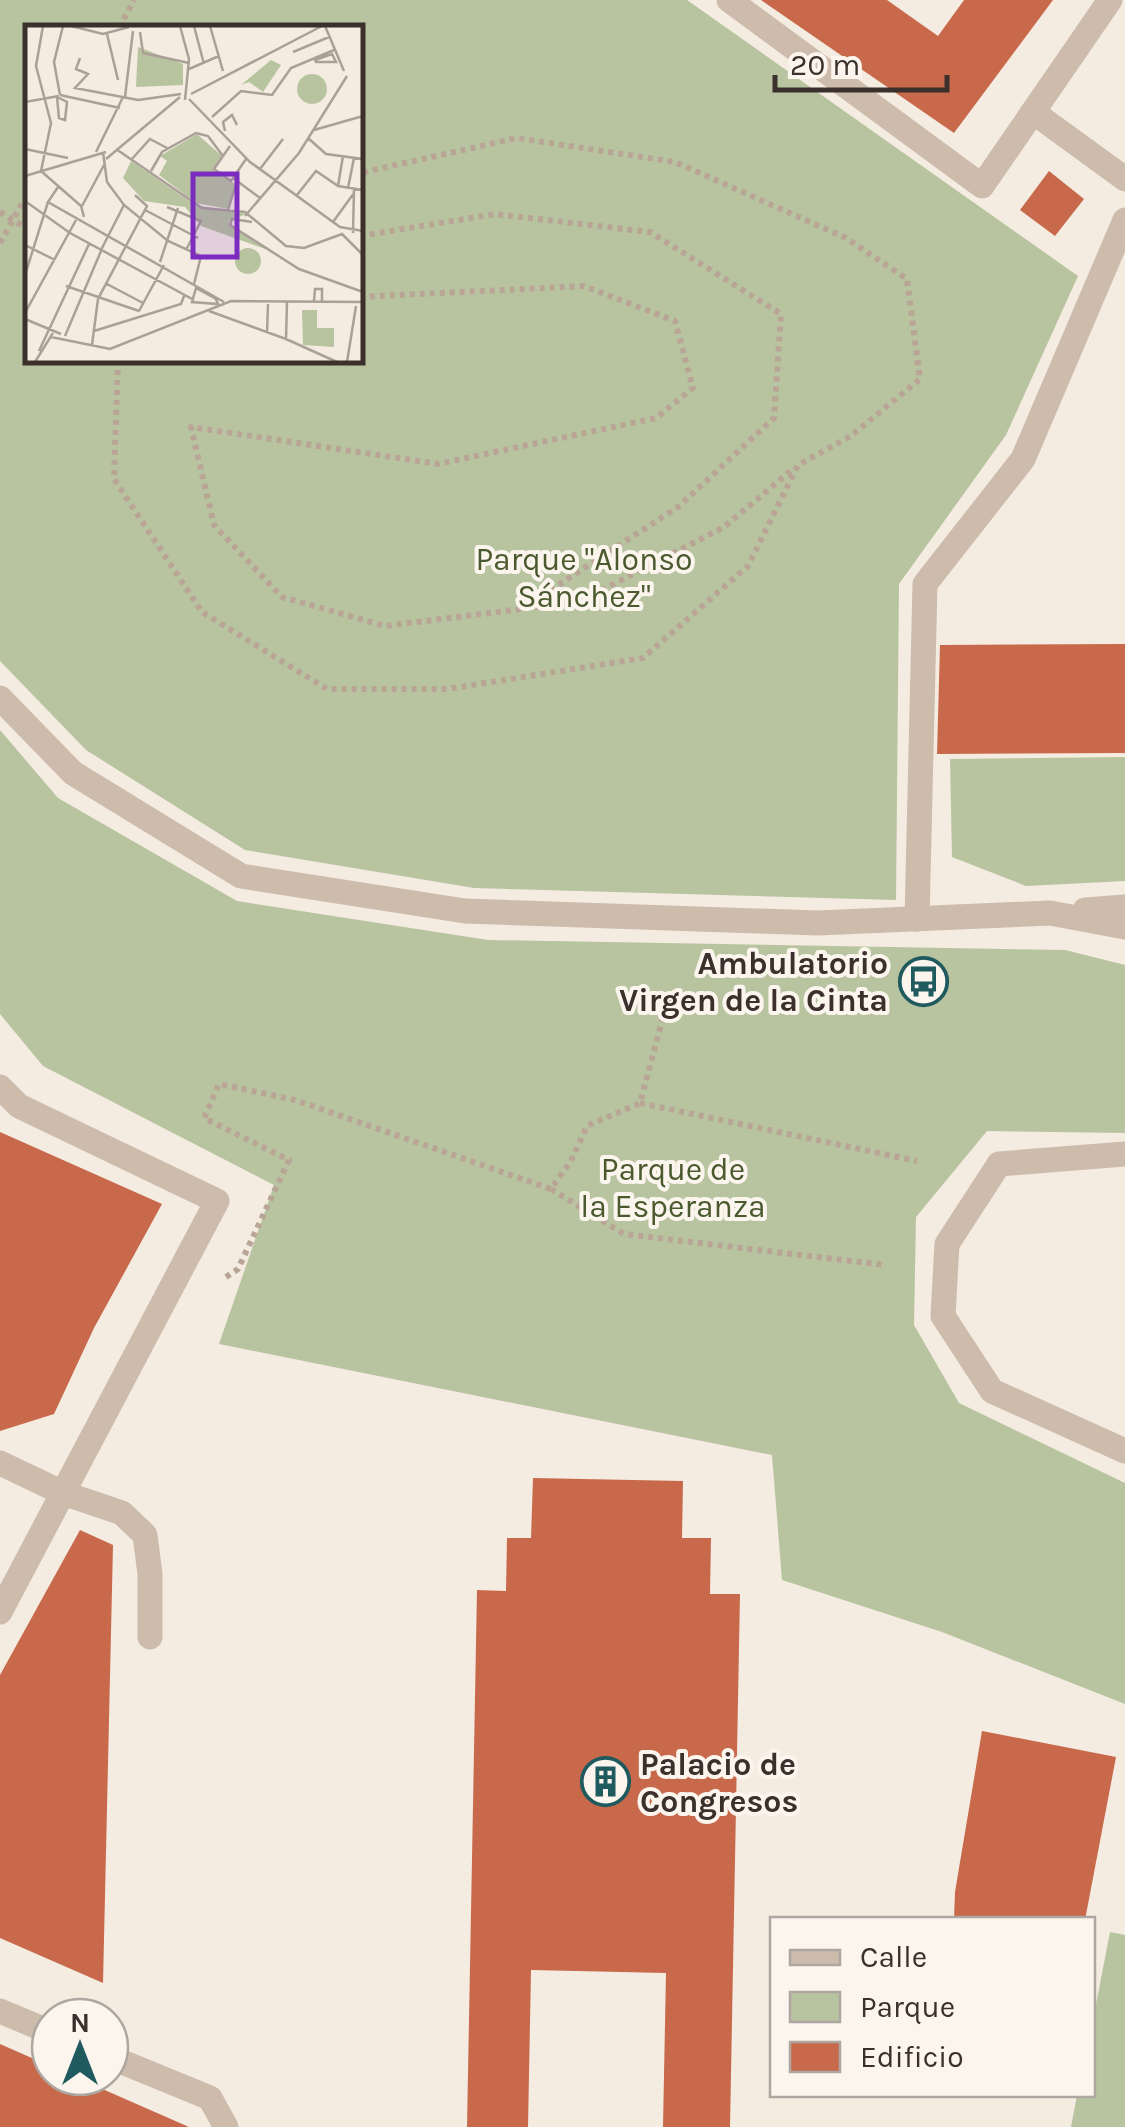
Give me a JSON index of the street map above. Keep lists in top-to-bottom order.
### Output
{
  "parks": ["Parque \"Alonso Sánchez\"", "Parque de la Esperanza"],
  "places": {
    "bus stop": ["Ambulatorio Virgen de la Cinta"],
    "building": ["Palacio de Congresos"]
  },
  "legend": ["Calle", "Parque", "Edificio"],
  "scale_bar": "20 m",
  "north": "top"
}
